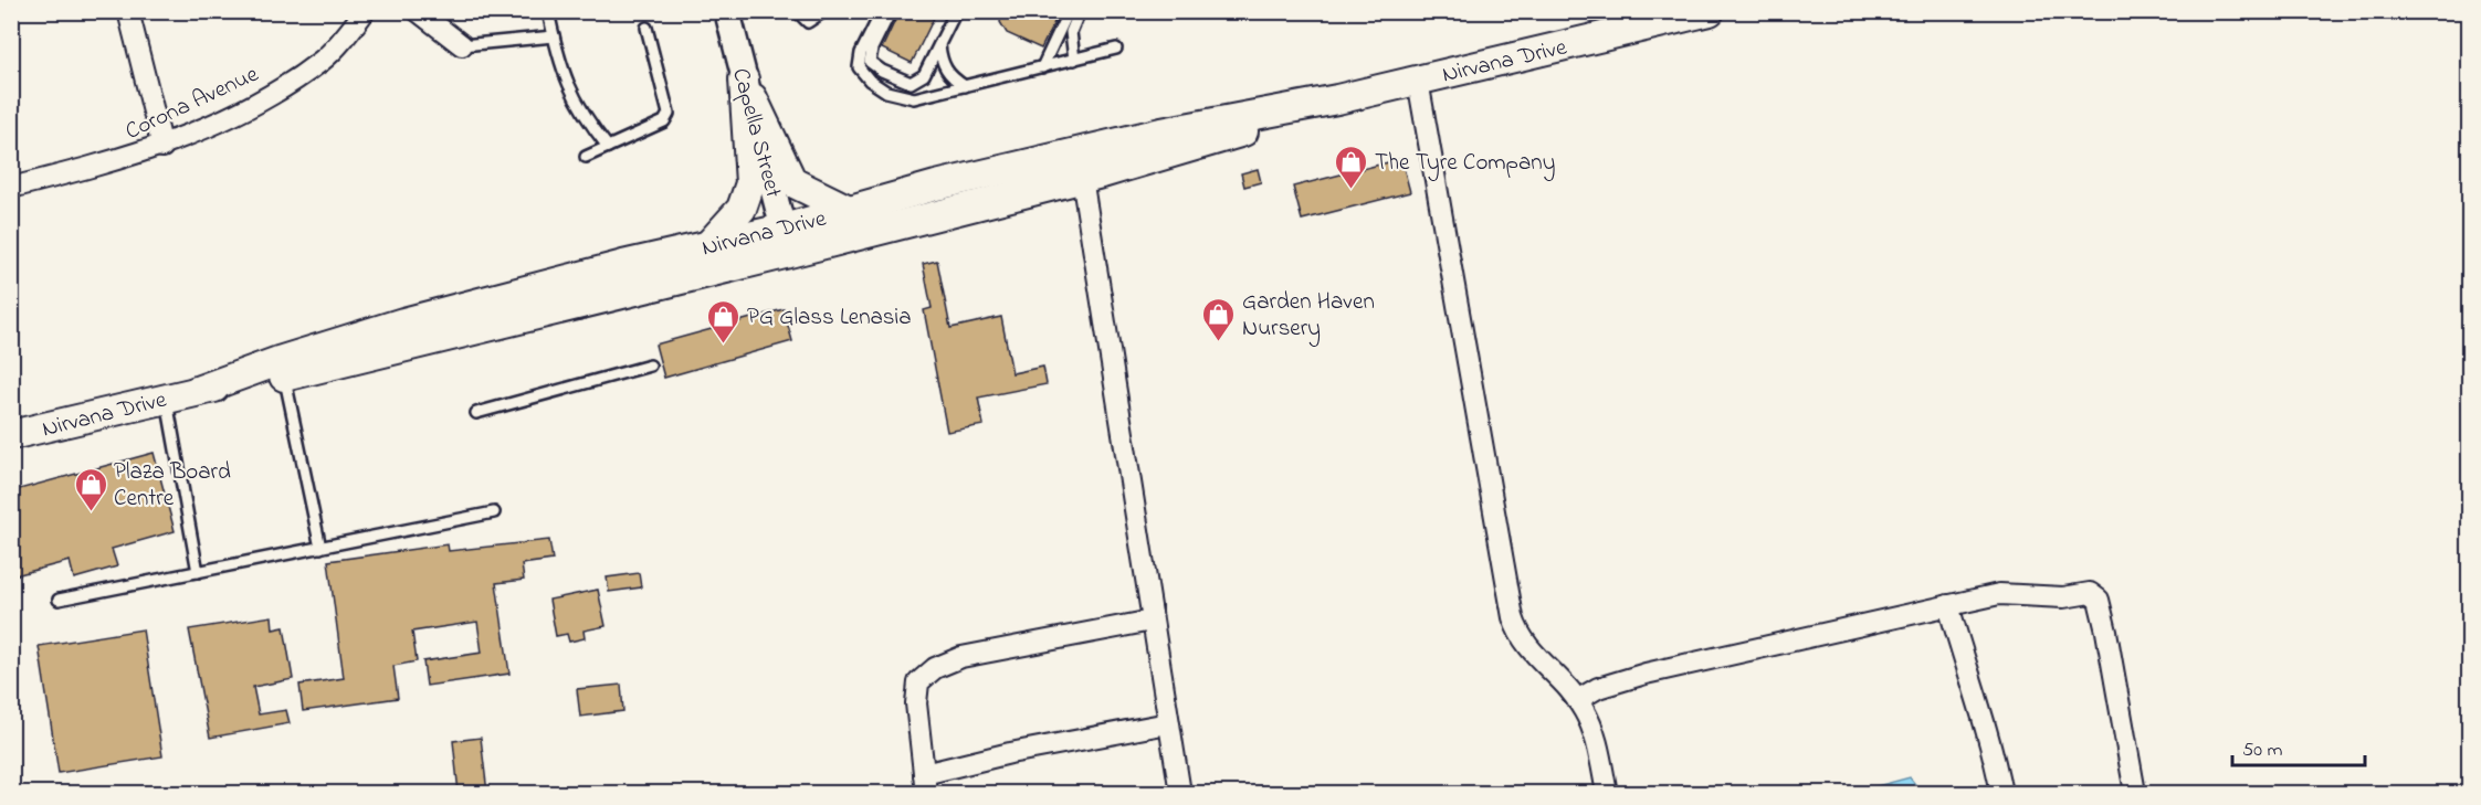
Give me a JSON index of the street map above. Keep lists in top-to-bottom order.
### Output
{
  "streets": {
    "main road": ["Nirvana Drive"],
    "street": ["Corona Avenue", "Capella Street"]
  },
  "crossings": [
    ["Nirvana Drive", "Capella Street"]
  ],
  "places": {
    "shop": [
      "The Tyre Company",
      "Garden Haven Nursery",
      "PG Glass Lenasia",
      "Plaza Board Centre"
    ]
  },
  "scale_bar": "50 m"
}
